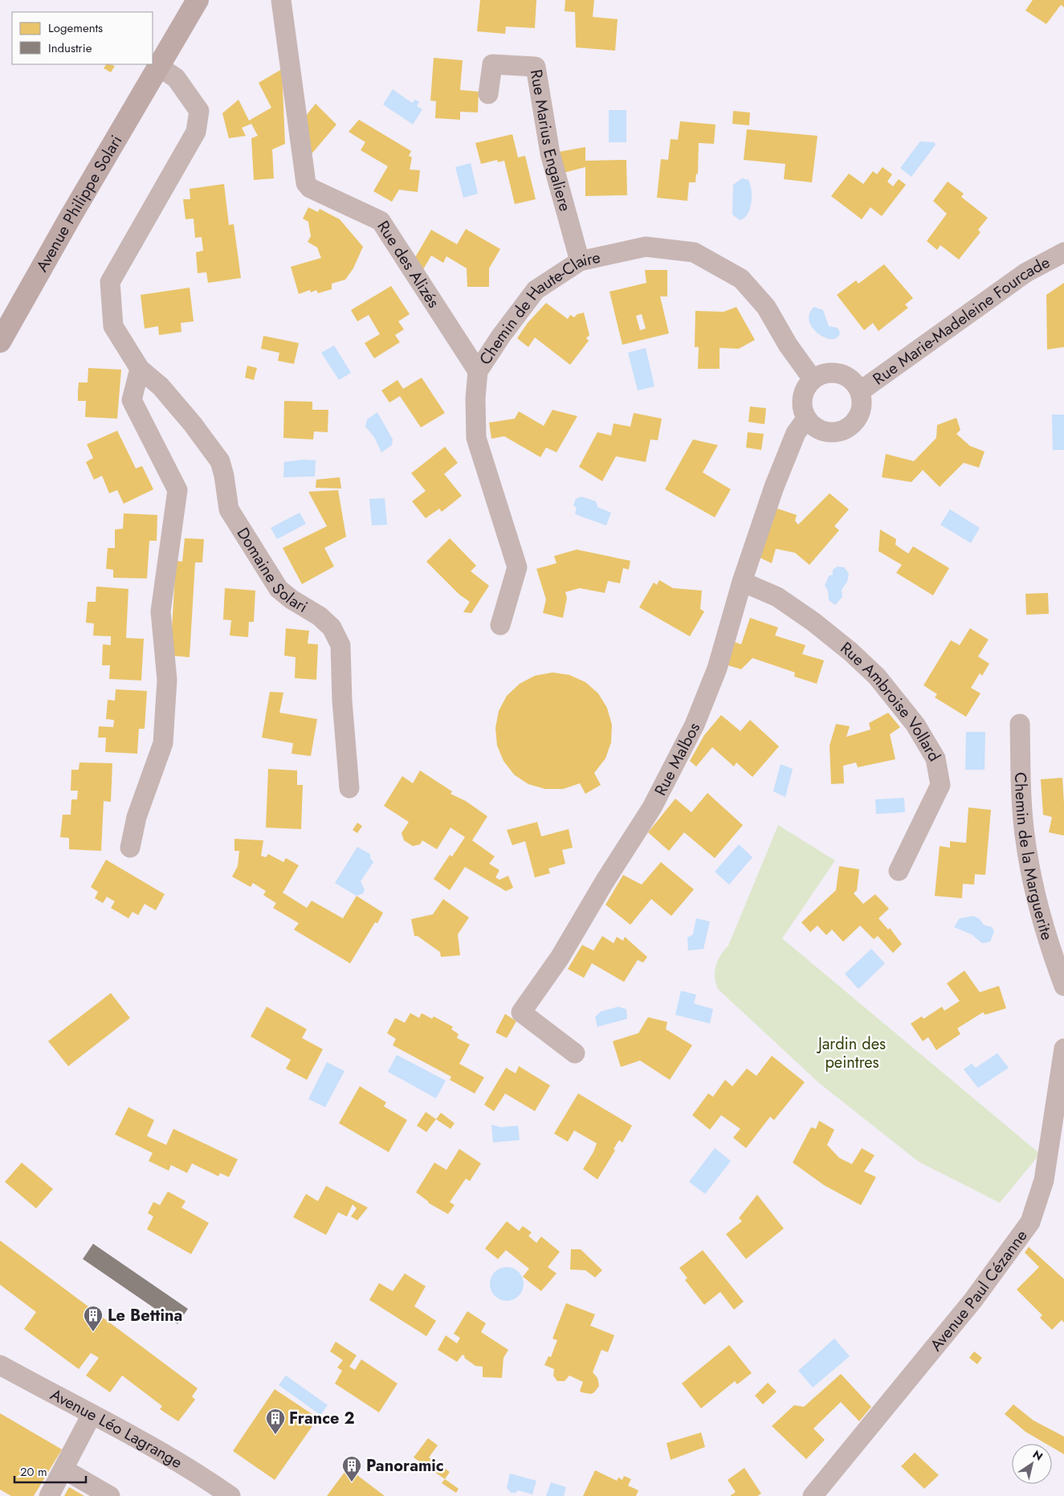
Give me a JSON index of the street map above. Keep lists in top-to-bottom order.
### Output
{
  "streets": {
    "main road": ["Avenue Philippe Solari"],
    "street": [
      "Rue Marius Engaliere",
      "Rue des Alizés",
      "Chemin de Haute-Claire",
      "Rue Marie-Madeleine Fourcade",
      "Domaine Solari",
      "Rue Ambroise Vollard",
      "Rue Malbos",
      "Chemin de la Marguerite",
      "Avenue Paul Cézanne",
      "Avenue Léo Lagrange"
    ]
  },
  "crossings": [
    ["Rue Marius Engaliere", "Chemin de Haute-Claire"],
    ["Avenue Philippe Solari", "Domaine Solari"],
    ["Rue des Alizés", "Chemin de Haute-Claire"],
    ["Chemin de Haute-Claire", "Rue Marie-Madeleine Fourcade"],
    ["Chemin de Haute-Claire", "Rue Malbos"],
    ["Rue Marie-Madeleine Fourcade", "Rue Malbos"],
    ["Rue Ambroise Vollard", "Rue Malbos"]
  ],
  "parks": ["Jardin des peintres"],
  "places": {
    "building": ["Le Bettina", "France 2", "Panoramic"]
  },
  "legend": ["Logements", "Industrie"],
  "scale_bar": "20 m",
  "north": "top right"
}
